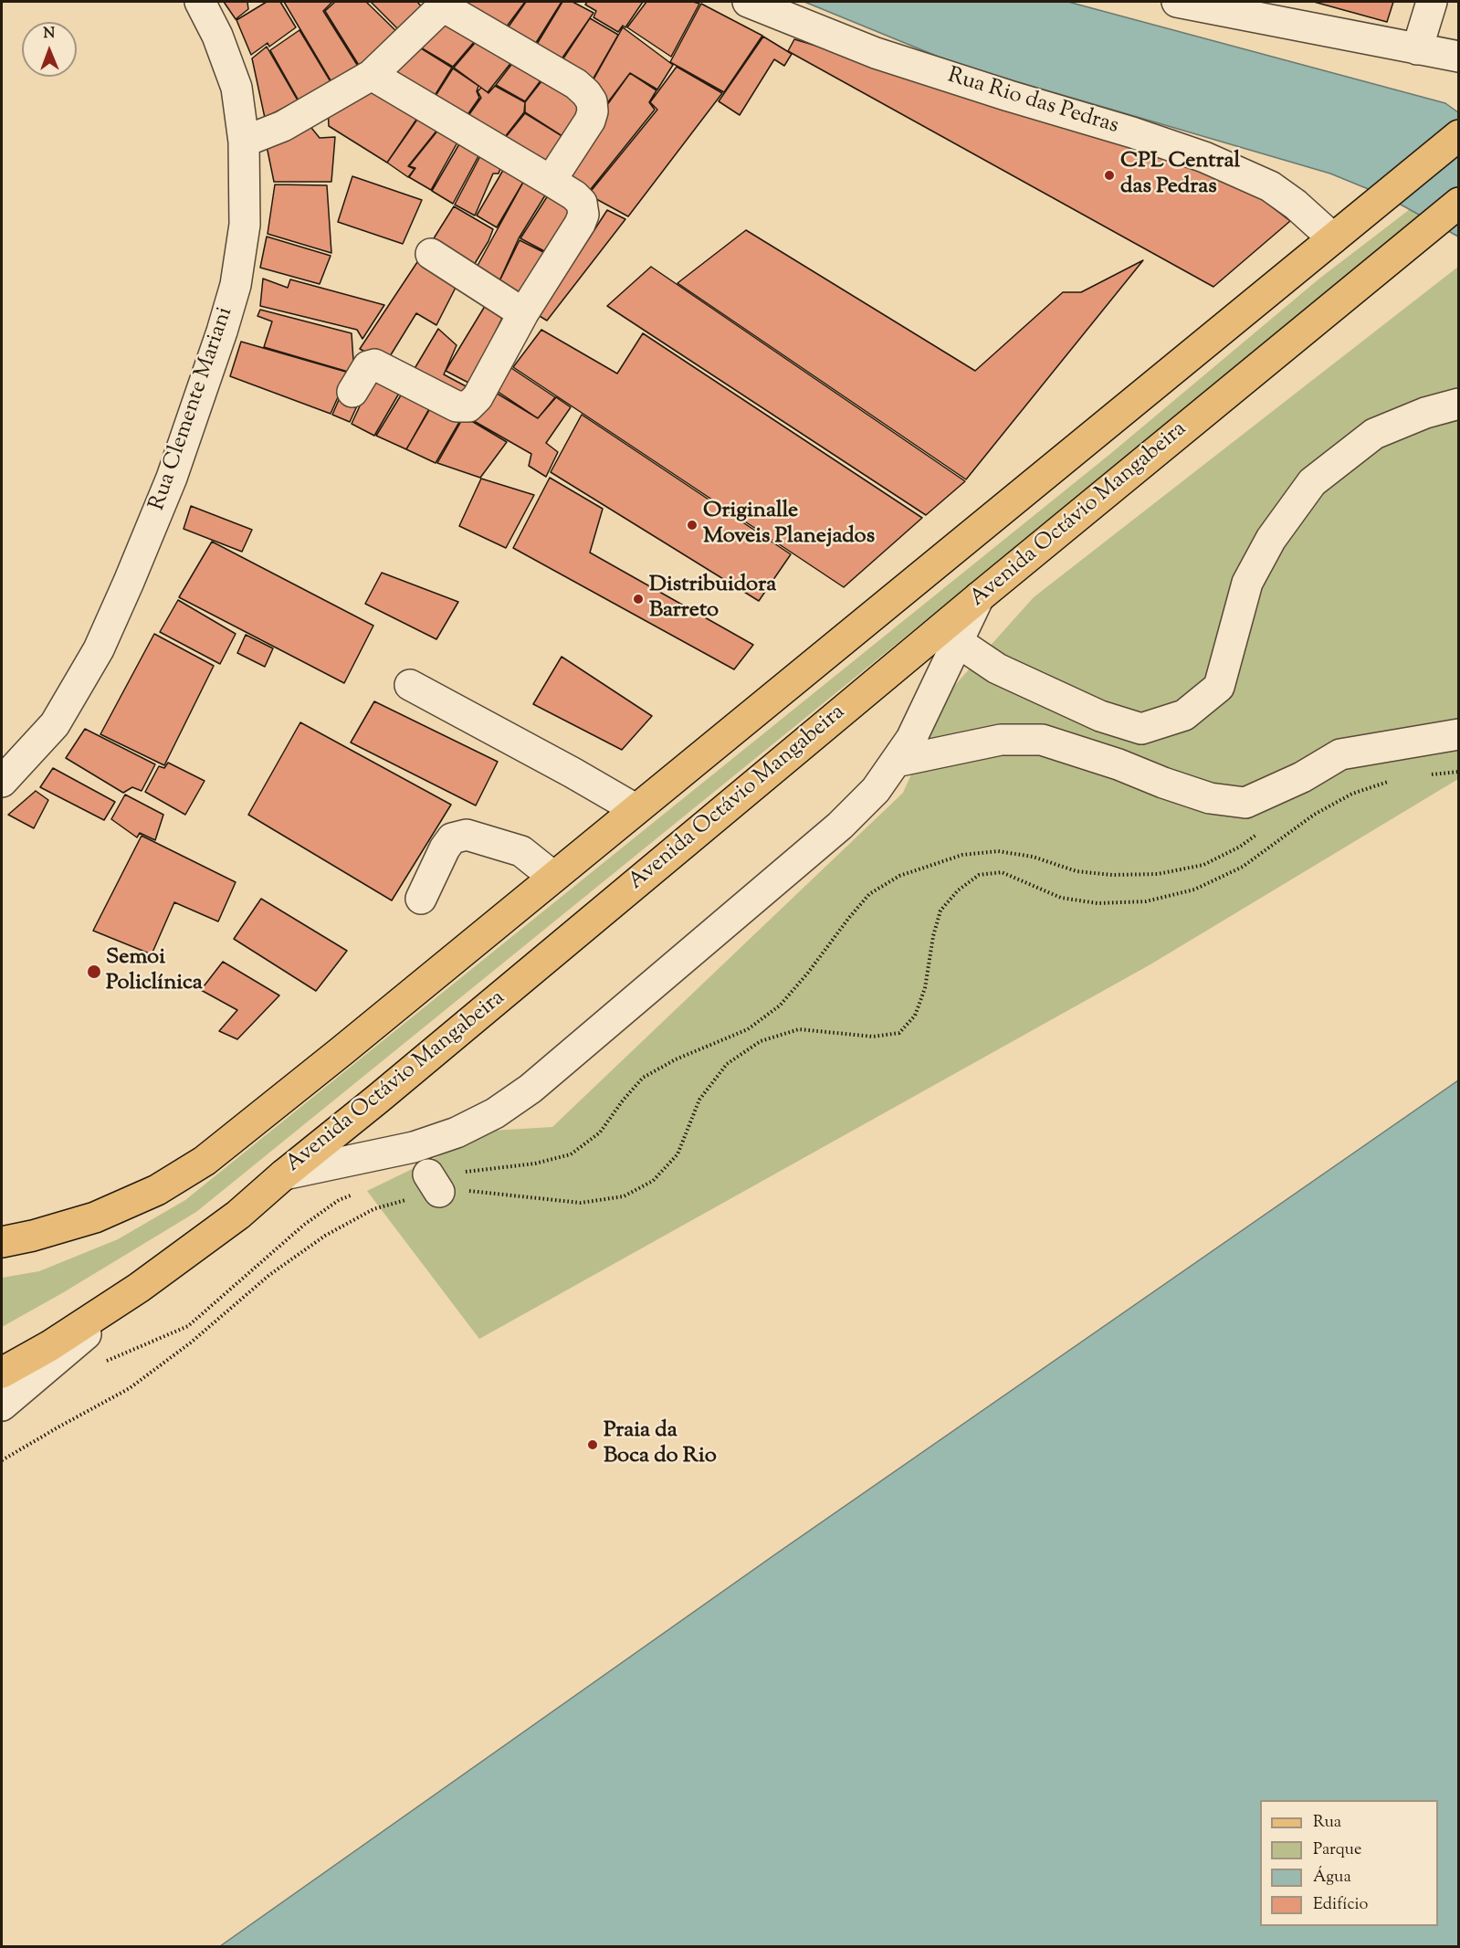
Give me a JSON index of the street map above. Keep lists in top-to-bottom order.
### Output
{
  "streets": {
    "main road": ["Avenida Octávio Mangabeira"],
    "street": ["Rua Rio das Pedras", "Rua Clemente Mariani"]
  },
  "places": [
    "CPL Central das Pedras",
    "Originalle Moveis Planejados",
    "Distribuidora Barreto",
    "Semoi Policlínica",
    "Praia da Boca do Rio"
  ],
  "legend": [
    "Rua",
    "Parque",
    "Água",
    "Edifício"
  ],
  "north": "top"
}
